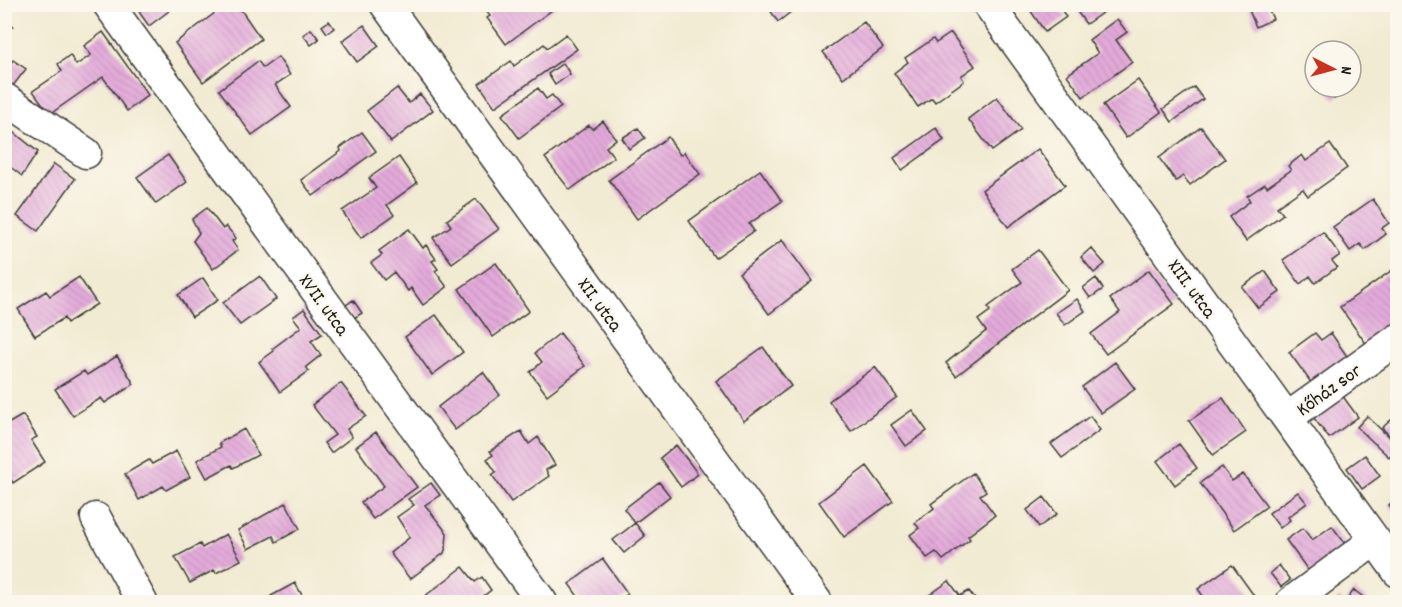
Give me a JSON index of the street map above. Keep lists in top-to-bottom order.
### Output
{
  "streets": {
    "street": [
      "XIII. utca",
      "XVII. utca",
      "XII. utca",
      "Kőház sor"
    ]
  },
  "crossings": [
    ["XIII. utca", "Kőház sor"]
  ],
  "north": "right"
}
